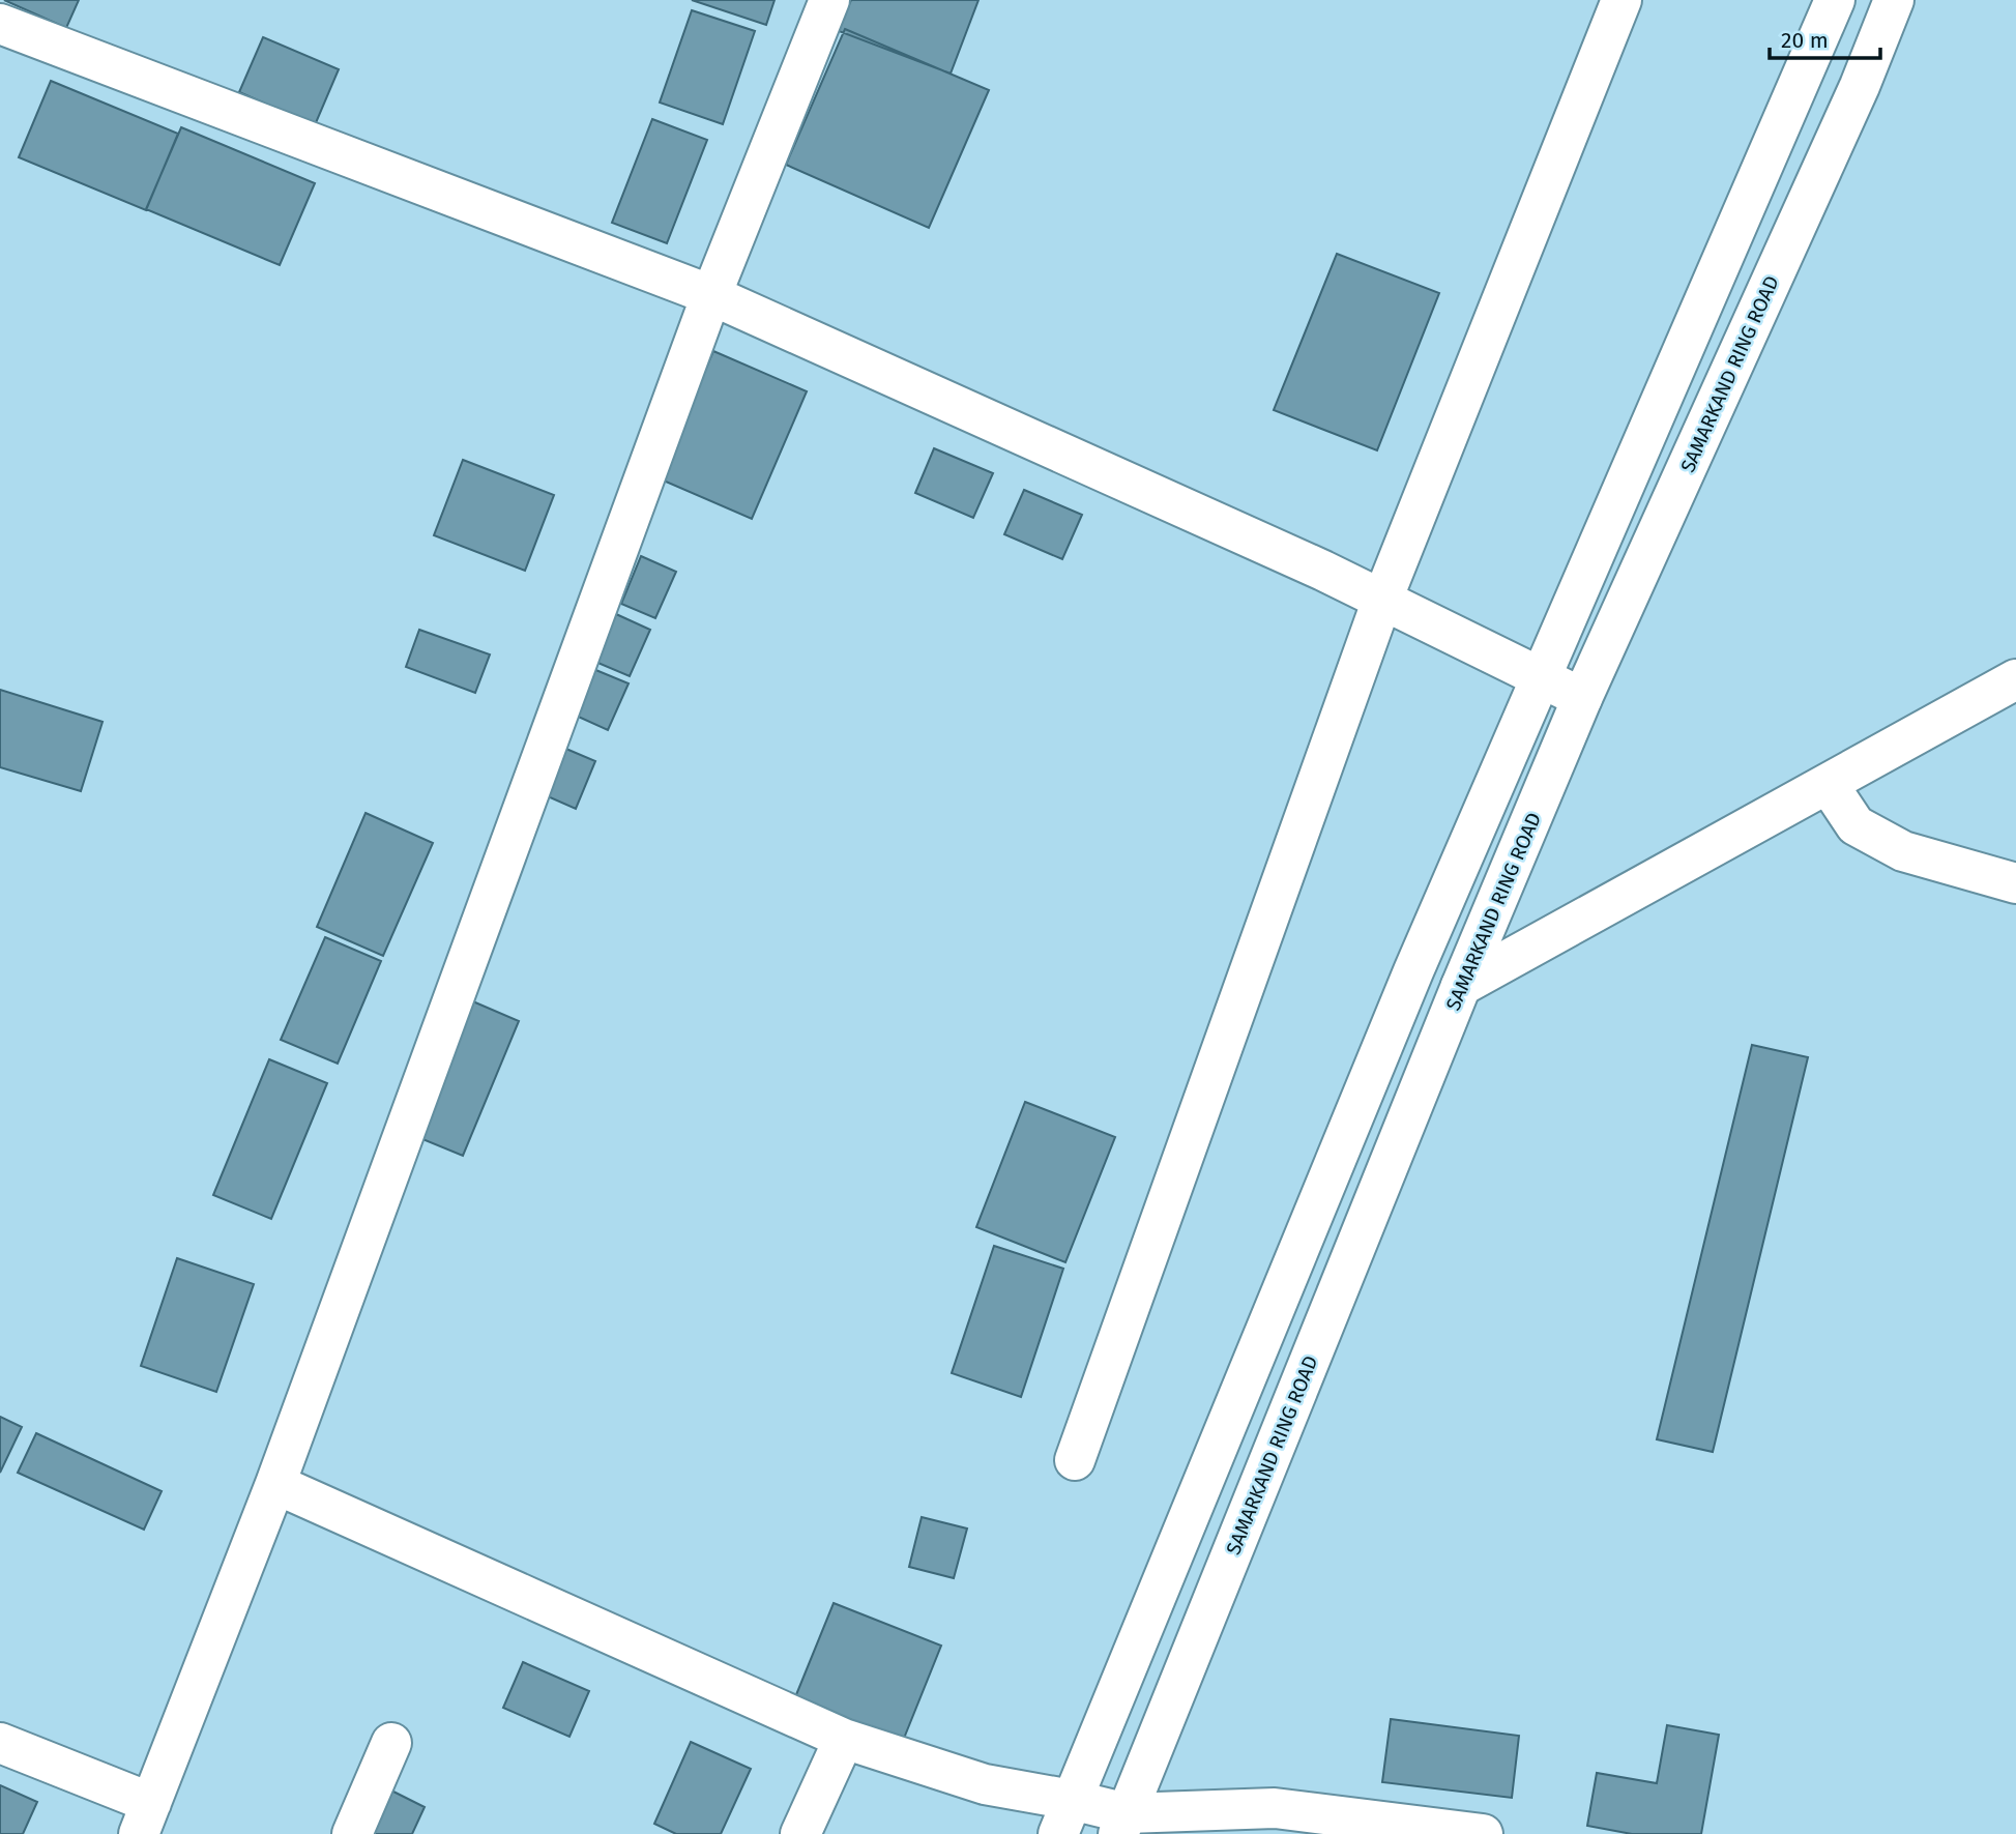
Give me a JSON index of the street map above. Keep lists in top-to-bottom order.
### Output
{
  "streets": {
    "main road": ["SAMARKAND RING ROAD"]
  },
  "scale_bar": "20 m"
}
